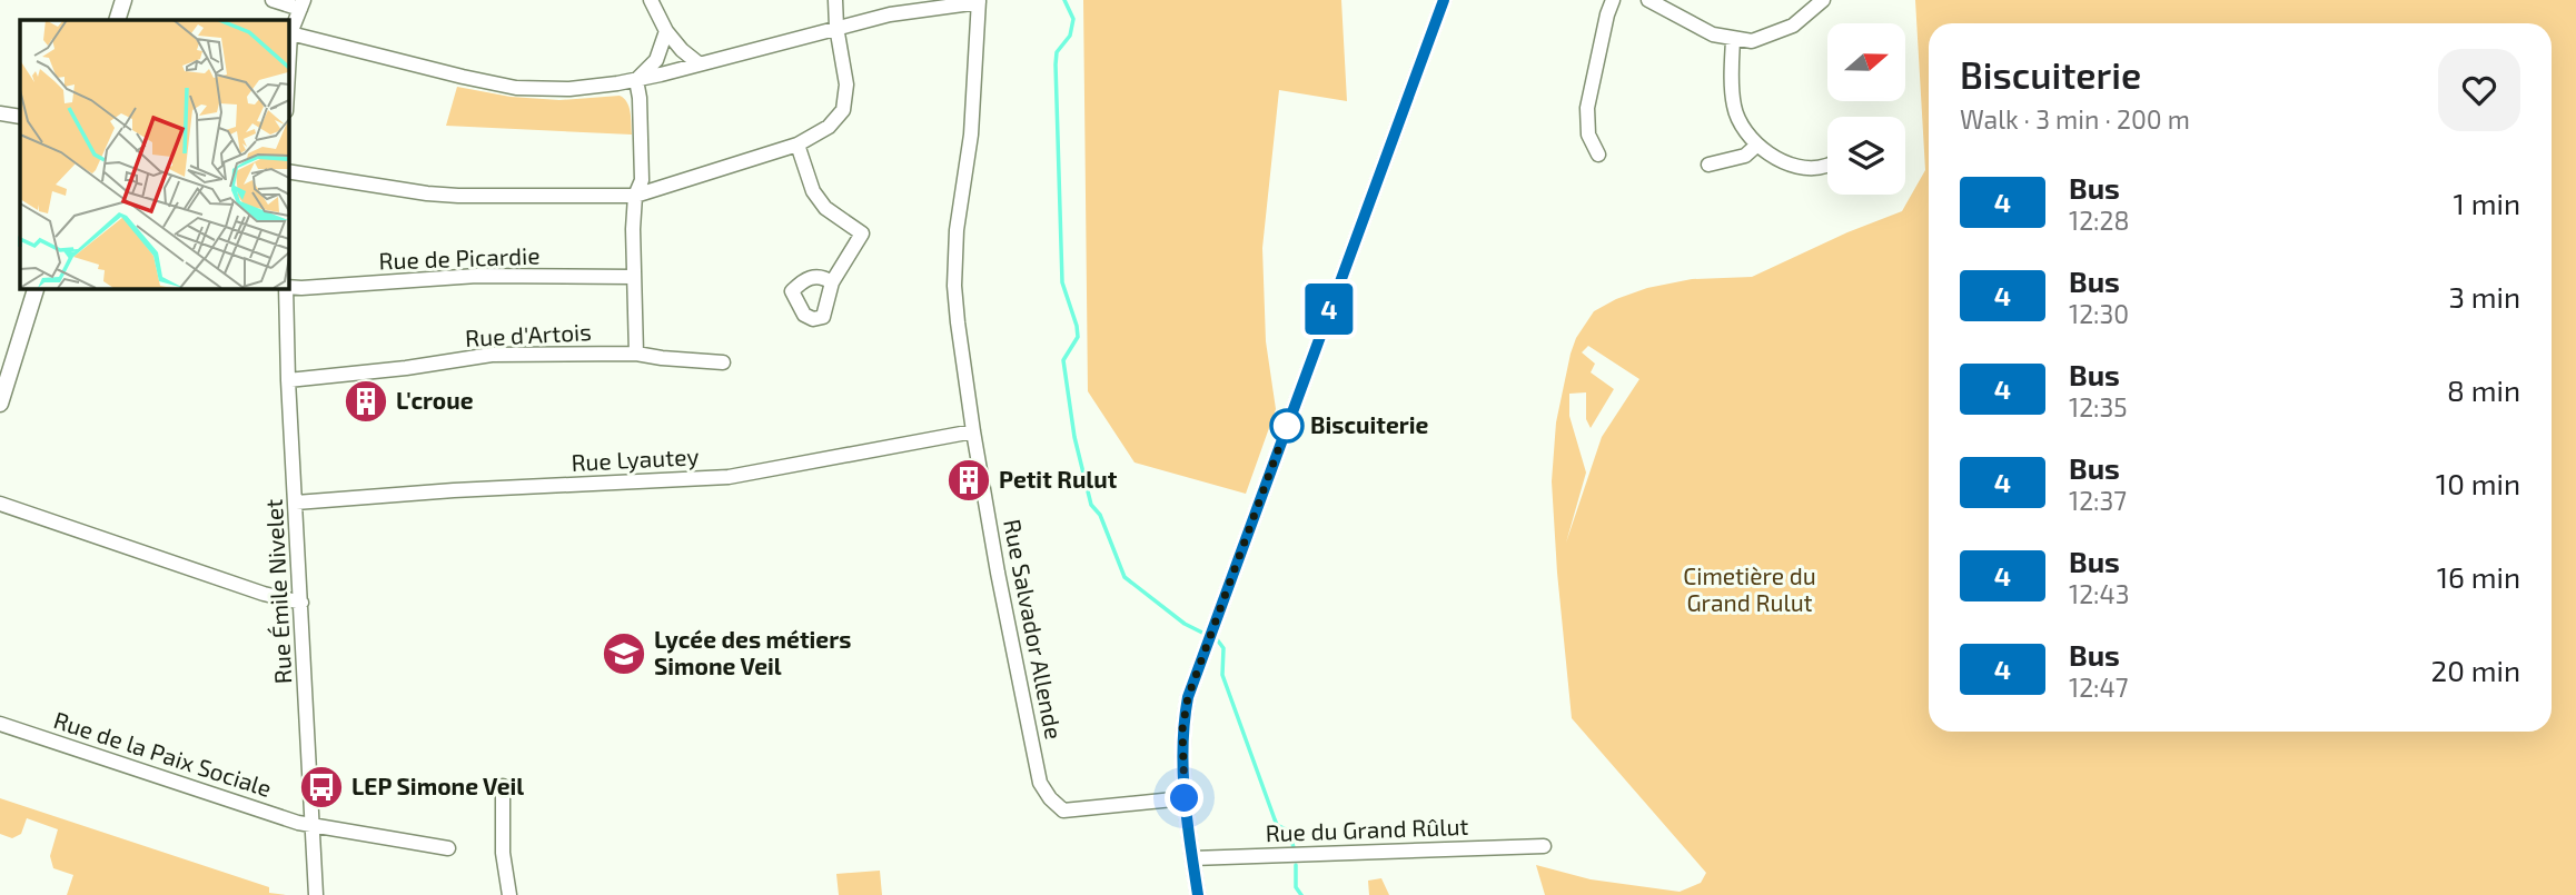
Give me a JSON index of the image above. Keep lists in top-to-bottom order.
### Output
{
  "streets": {
    "street": [
      "Rue de Picardie",
      "Rue d'Artois",
      "Rue Lyautey",
      "Rue Émile Nivelet",
      "Rue Salvador Allende",
      "Rue de la Paix Sociale",
      "Rue du Grand Rûlut"
    ]
  },
  "crossings": [
    ["Rue d'Artois", "Rue Émile Nivelet"],
    ["Rue Lyautey", "Rue Émile Nivelet"],
    ["Rue Lyautey", "Rue Salvador Allende"],
    ["Rue Émile Nivelet", "Rue de la Paix Sociale"]
  ],
  "parks": ["Cimetière du Grand Rulut"],
  "places": {
    "building": ["L'croue", "Petit Rulut"],
    "other": ["Biscuiterie"],
    "school or university": ["Lycée des métiers Simone Veil"],
    "bus stop": ["LEP Simone Veil"]
  },
  "lines": ["bus line 4"],
  "north": "right",
  "page": {
    "on_map": "4",
    "heading": ["Biscuiterie", "Walk · 3 min · 200 m"],
    "list": [
      {
        "mark": "4",
        "name": "Bus",
        "note": "12:28",
        "value": "1 min"
      },
      {
        "mark": "4",
        "name": "Bus",
        "note": "12:30",
        "value": "3 min"
      },
      {
        "mark": "4",
        "name": "Bus",
        "note": "12:35",
        "value": "8 min"
      },
      {
        "mark": "4",
        "name": "Bus",
        "note": "12:37",
        "value": "10 min"
      },
      {
        "mark": "4",
        "name": "Bus",
        "note": "12:43",
        "value": "16 min"
      },
      {
        "mark": "4",
        "name": "Bus",
        "note": "12:47",
        "value": "20 min"
      }
    ]
  }
}
